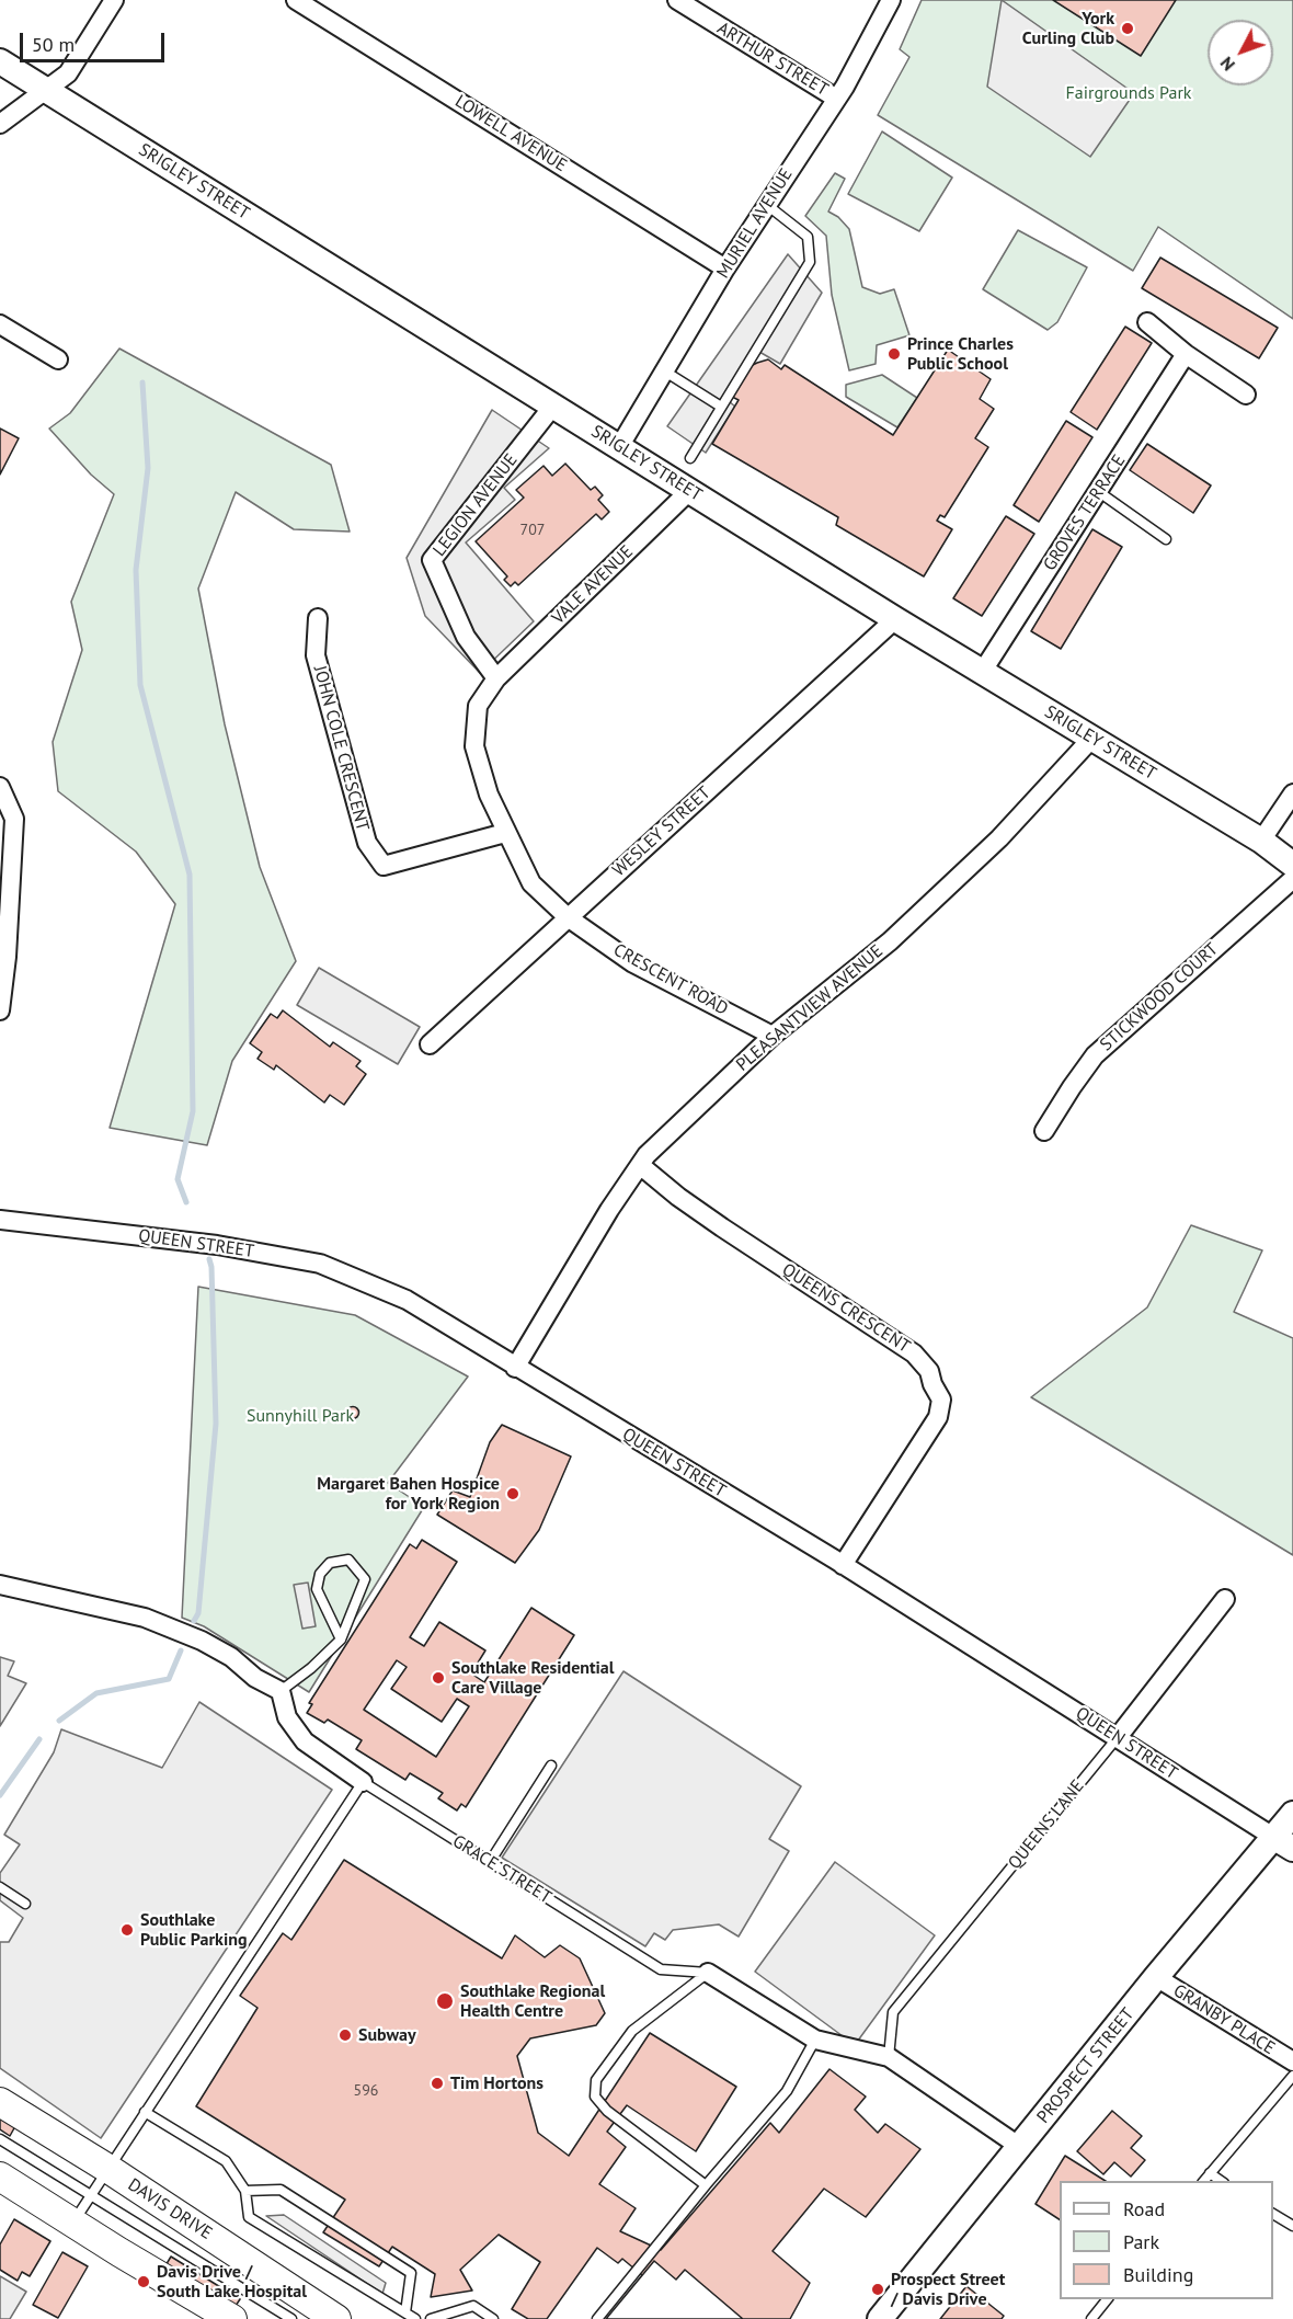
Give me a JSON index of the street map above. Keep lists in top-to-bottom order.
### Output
{
  "streets": {
    "main road": ["DAVIS DRIVE"],
    "street": [
      "ARTHUR STREET",
      "LOWELL AVENUE",
      "SRIGLEY STREET",
      "MURIEL AVENUE",
      "LEGION AVENUE",
      "GROVES TERRACE",
      "VALE AVENUE",
      "JOHN COLE CRESCENT",
      "WESLEY STREET",
      "CRESCENT ROAD",
      "STICKWOOD COURT",
      "PLEASANTVIEW AVENUE",
      "QUEEN STREET",
      "QUEENS CRESCENT",
      "QUEENS LANE",
      "GRACE STREET",
      "GRANBY PLACE",
      "PROSPECT STREET"
    ]
  },
  "crossings": [
    ["ARTHUR STREET", "MURIEL AVENUE"],
    ["LOWELL AVENUE", "MURIEL AVENUE"],
    ["SRIGLEY STREET", "MURIEL AVENUE"],
    ["SRIGLEY STREET", "LEGION AVENUE"],
    ["SRIGLEY STREET", "GROVES TERRACE"],
    ["SRIGLEY STREET", "VALE AVENUE"],
    ["SRIGLEY STREET", "WESLEY STREET"],
    ["SRIGLEY STREET", "PLEASANTVIEW AVENUE"],
    ["LEGION AVENUE", "VALE AVENUE"],
    ["LEGION AVENUE", "CRESCENT ROAD"],
    ["VALE AVENUE", "CRESCENT ROAD"],
    ["JOHN COLE CRESCENT", "CRESCENT ROAD"],
    ["WESLEY STREET", "CRESCENT ROAD"],
    ["CRESCENT ROAD", "PLEASANTVIEW AVENUE"],
    ["PLEASANTVIEW AVENUE", "QUEEN STREET"],
    ["PLEASANTVIEW AVENUE", "QUEENS CRESCENT"],
    ["QUEEN STREET", "QUEENS CRESCENT"],
    ["QUEEN STREET", "QUEENS LANE"],
    ["QUEEN STREET", "PROSPECT STREET"],
    ["QUEENS LANE", "GRACE STREET"],
    ["GRACE STREET", "PROSPECT STREET"],
    ["GRANBY PLACE", "PROSPECT STREET"]
  ],
  "parks": ["Fairgrounds Park", "Sunnyhill Park"],
  "places": [
    "York Curling Club",
    "Prince Charles Public School",
    "Margaret Bahen Hospice for York Region",
    "Southlake Residential Care Village",
    "Southlake Public Parking",
    "Southlake Regional Health Centre",
    "Subway",
    "Tim Hortons",
    "Davis Drive / South Lake Hospital",
    "Prospect Street / Davis Drive"
  ],
  "house_numbers": ["707", "596"],
  "legend": ["Road", "Park", "Building"],
  "scale_bar": "50 m",
  "north": "bottom left"
}
